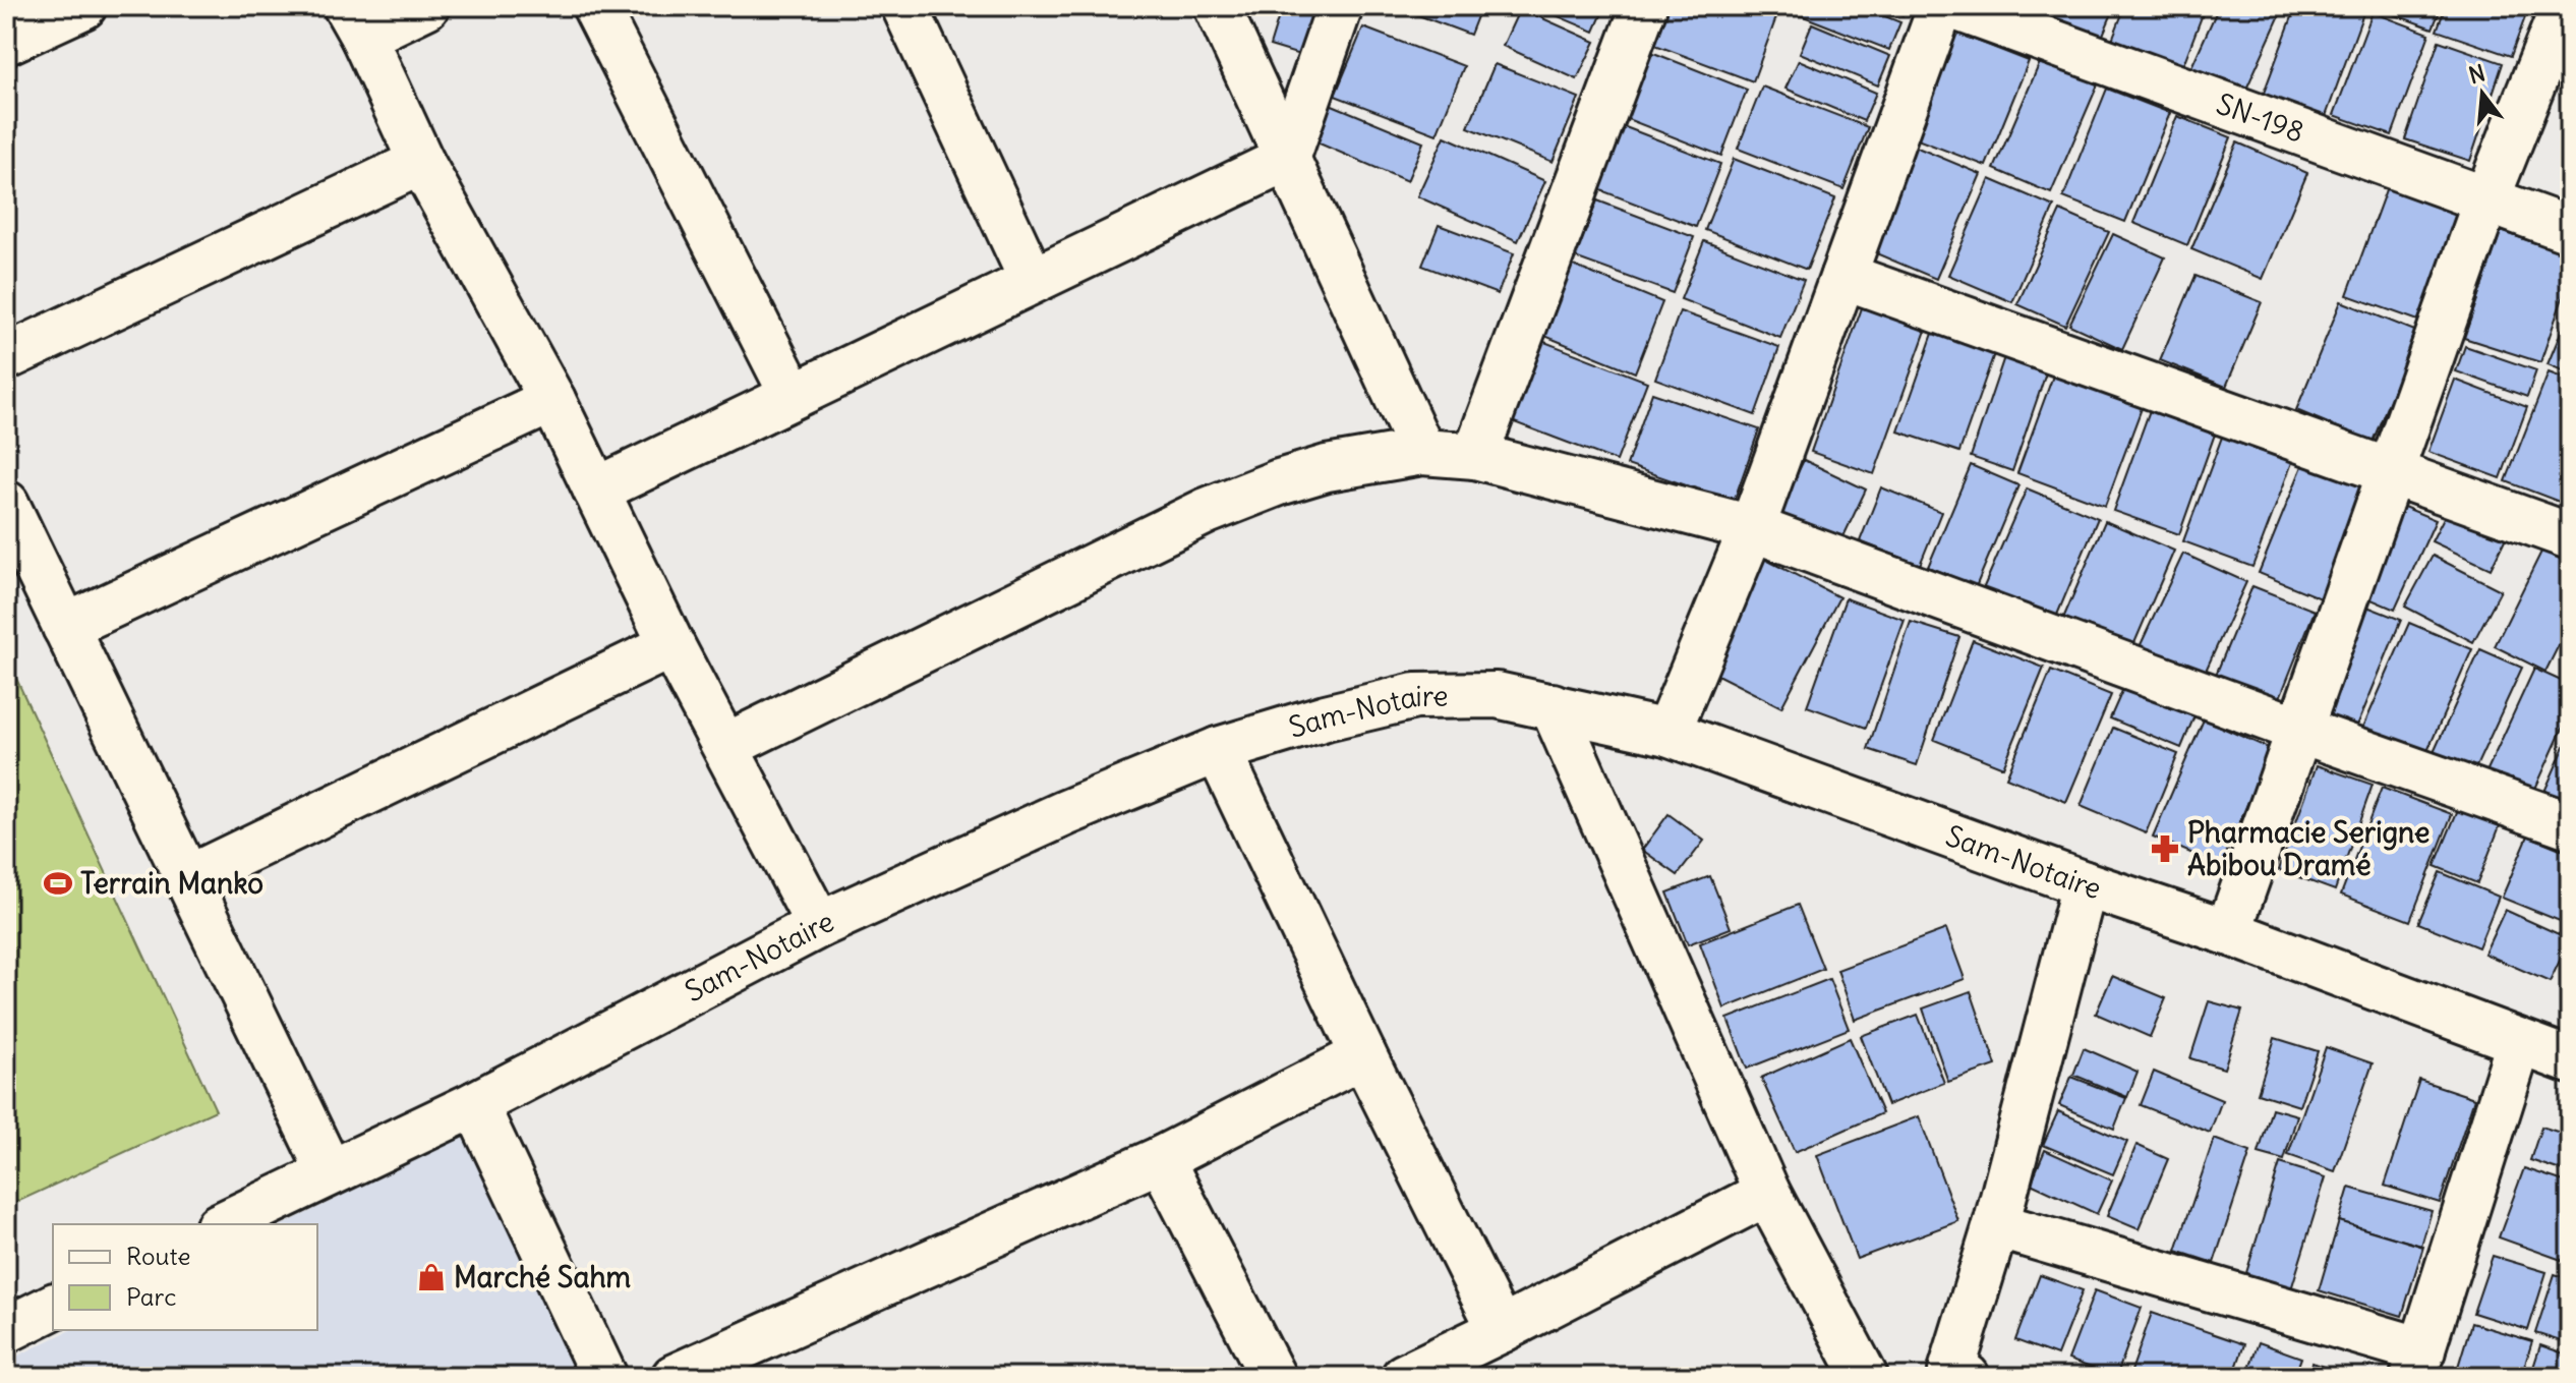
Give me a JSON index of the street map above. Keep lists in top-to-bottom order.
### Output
{
  "streets": {
    "street": ["SN-198", "Sam-Notaire"]
  },
  "places": {
    "pharmacy": ["Pharmacie Serigne Abibou Dramé"],
    "sports": ["Terrain Manko"],
    "shop": ["Marché Sahm"]
  },
  "legend": ["Route", "Parc"],
  "north": "top"
}
